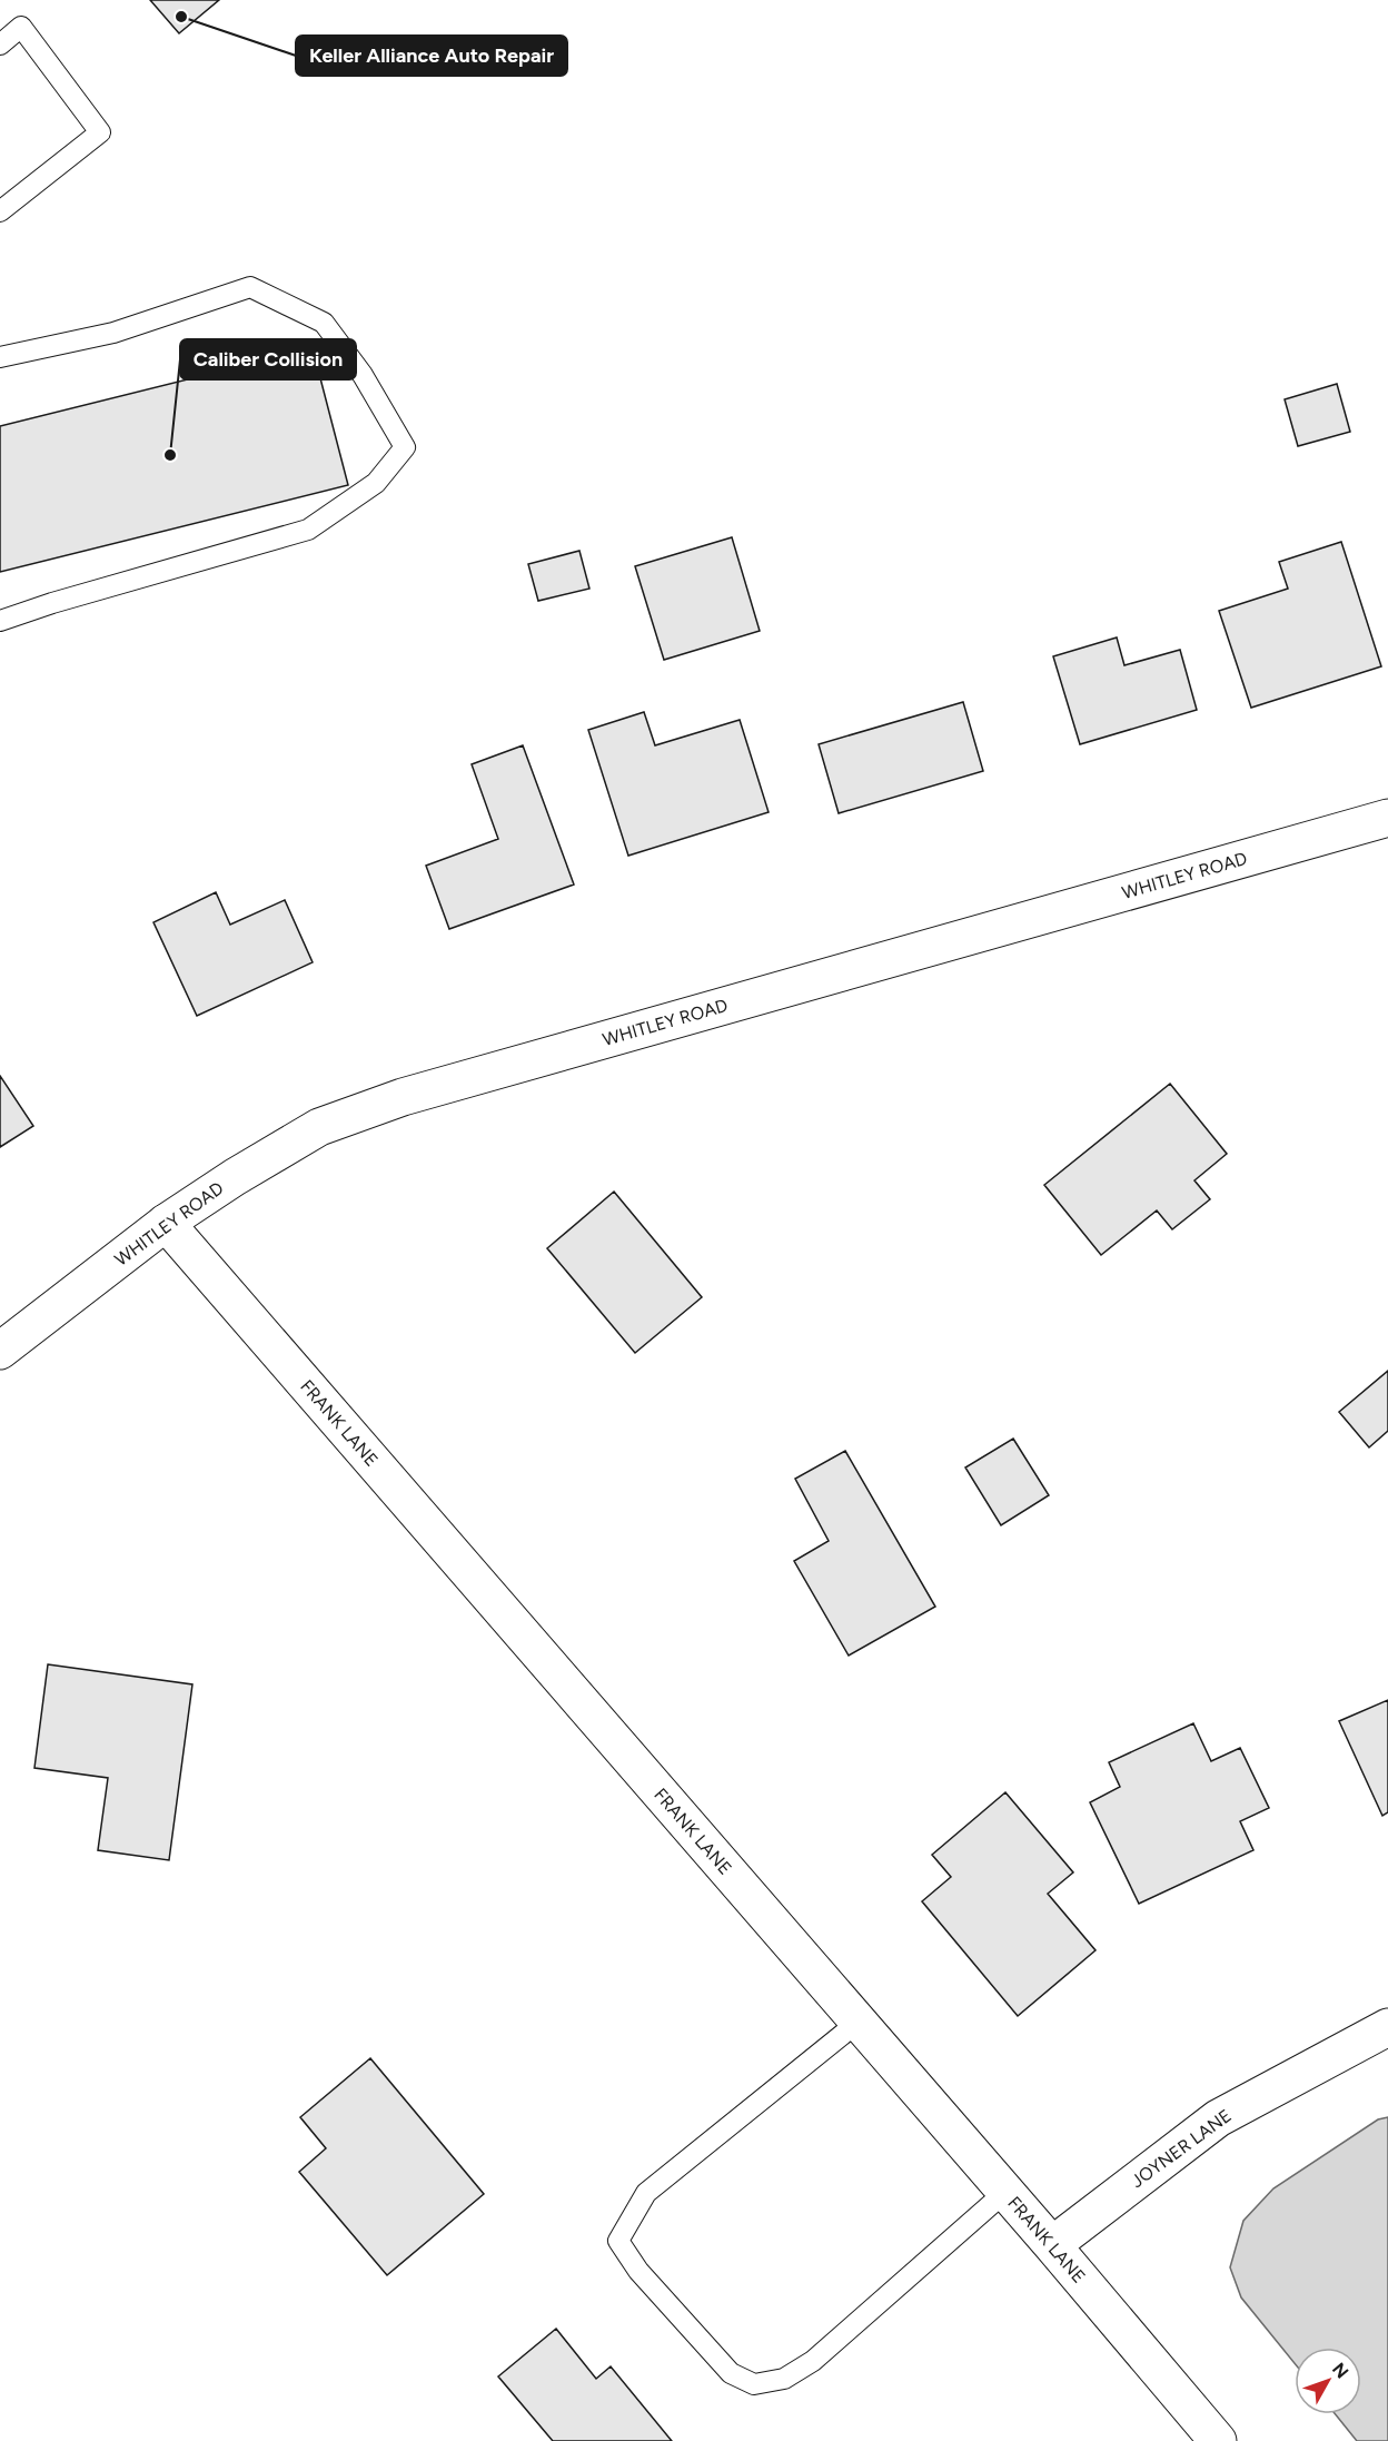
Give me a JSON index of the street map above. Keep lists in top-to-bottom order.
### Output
{
  "streets": {
    "street": ["WHITLEY ROAD", "FRANK LANE", "JOYNER LANE"]
  },
  "crossings": [
    ["WHITLEY ROAD", "FRANK LANE"],
    ["FRANK LANE", "JOYNER LANE"]
  ],
  "places": ["Keller Alliance Auto Repair", "Caliber Collision"],
  "north": "top right"
}
